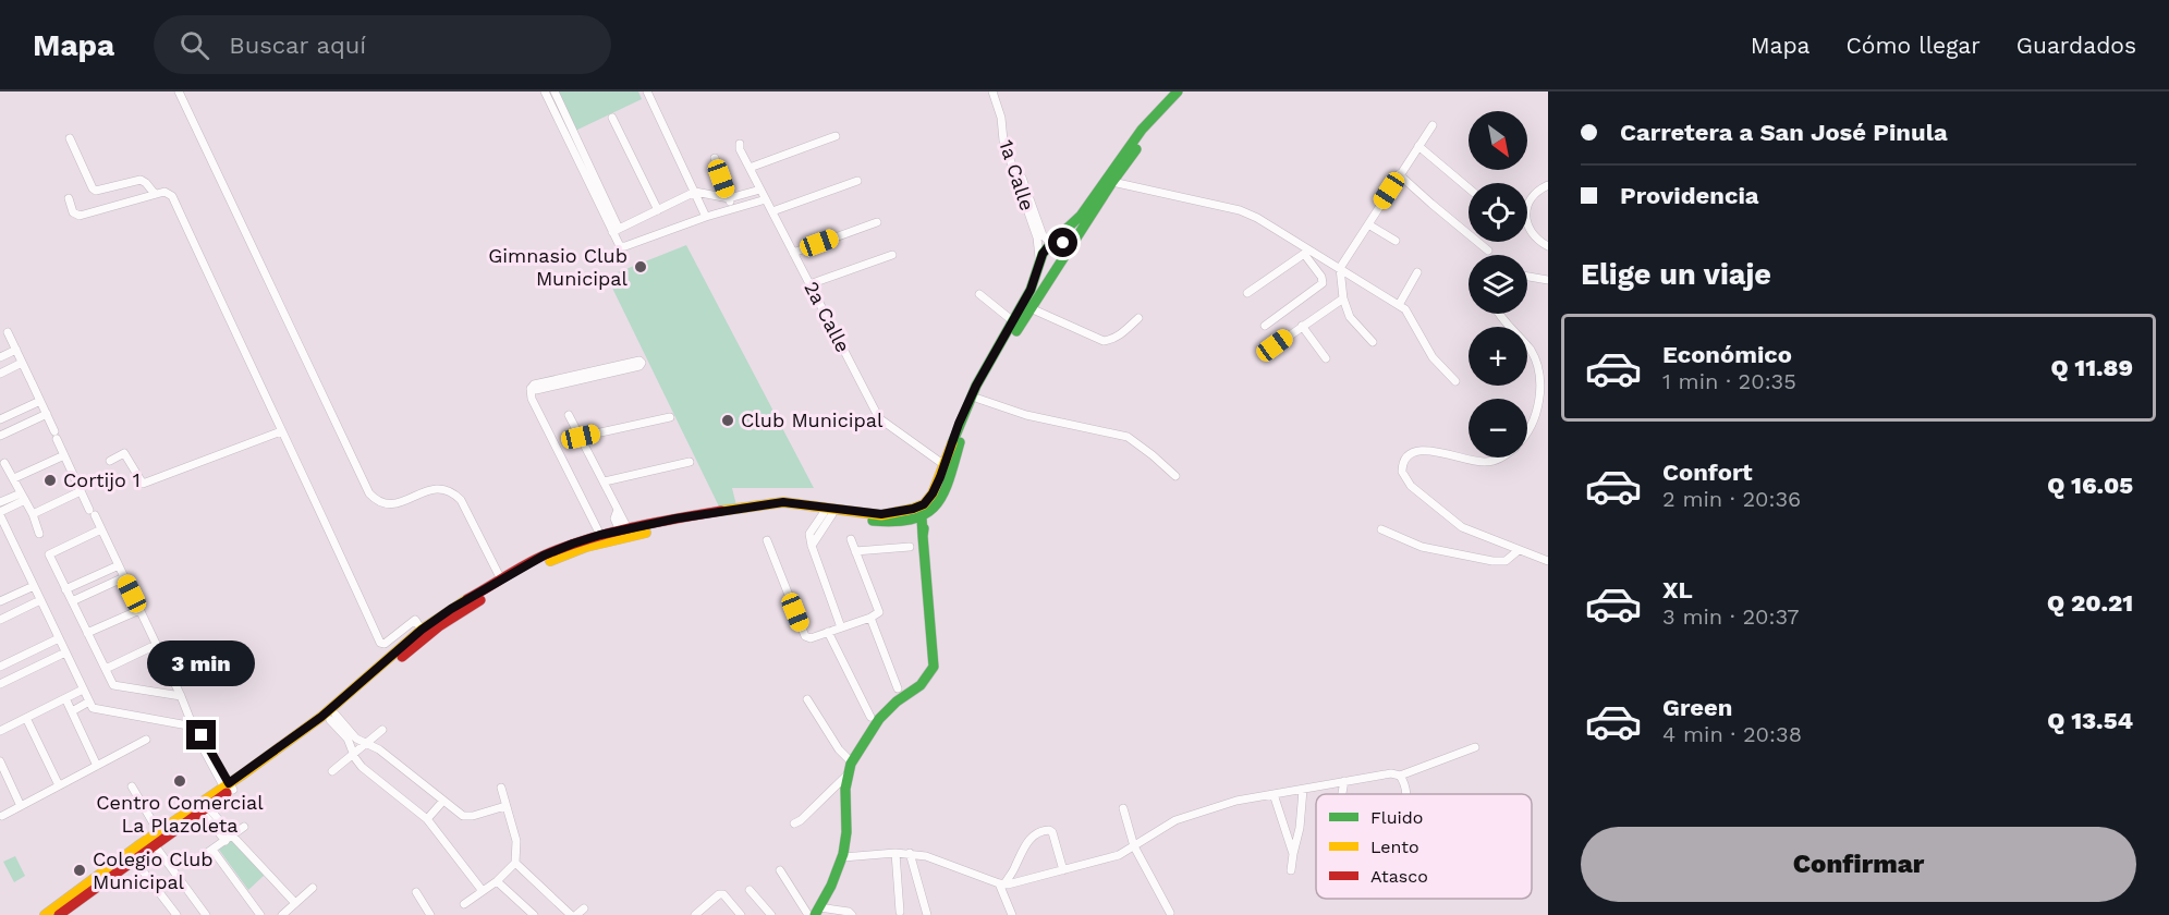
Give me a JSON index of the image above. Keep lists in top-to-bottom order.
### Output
{
  "streets": {
    "street": ["1a Calle", "2a Calle"]
  },
  "places": [
    "Gimnasio Club Municipal",
    "Club Municipal",
    "Cortijo 1",
    "Centro Comercial La Plazoleta",
    "Colegio Club Municipal"
  ],
  "legend": ["Fluido", "Lento", "Atasco"],
  "north": "bottom right",
  "page": {
    "header": "Mapa",
    "search": "Buscar aquí",
    "nav": ["Mapa", "Cómo llegar", "Guardados"],
    "banner": ["Carretera a San José Pinula", "Providencia"],
    "map_buttons": ["+", "−"],
    "heading": "Elige un viaje",
    "list": [
      {
        "name": "Económico",
        "note": "1 min · 20:35",
        "value": "Q 11.89"
      },
      {
        "name": "Confort",
        "note": "2 min · 20:36",
        "value": "Q 16.05"
      },
      {
        "name": "XL",
        "note": "3 min · 20:37",
        "value": "Q 20.21"
      },
      {
        "name": "Green",
        "note": "4 min · 20:38",
        "value": "Q 13.54"
      }
    ],
    "bubble": "3 min",
    "buttons": "Confirmar"
  }
}
